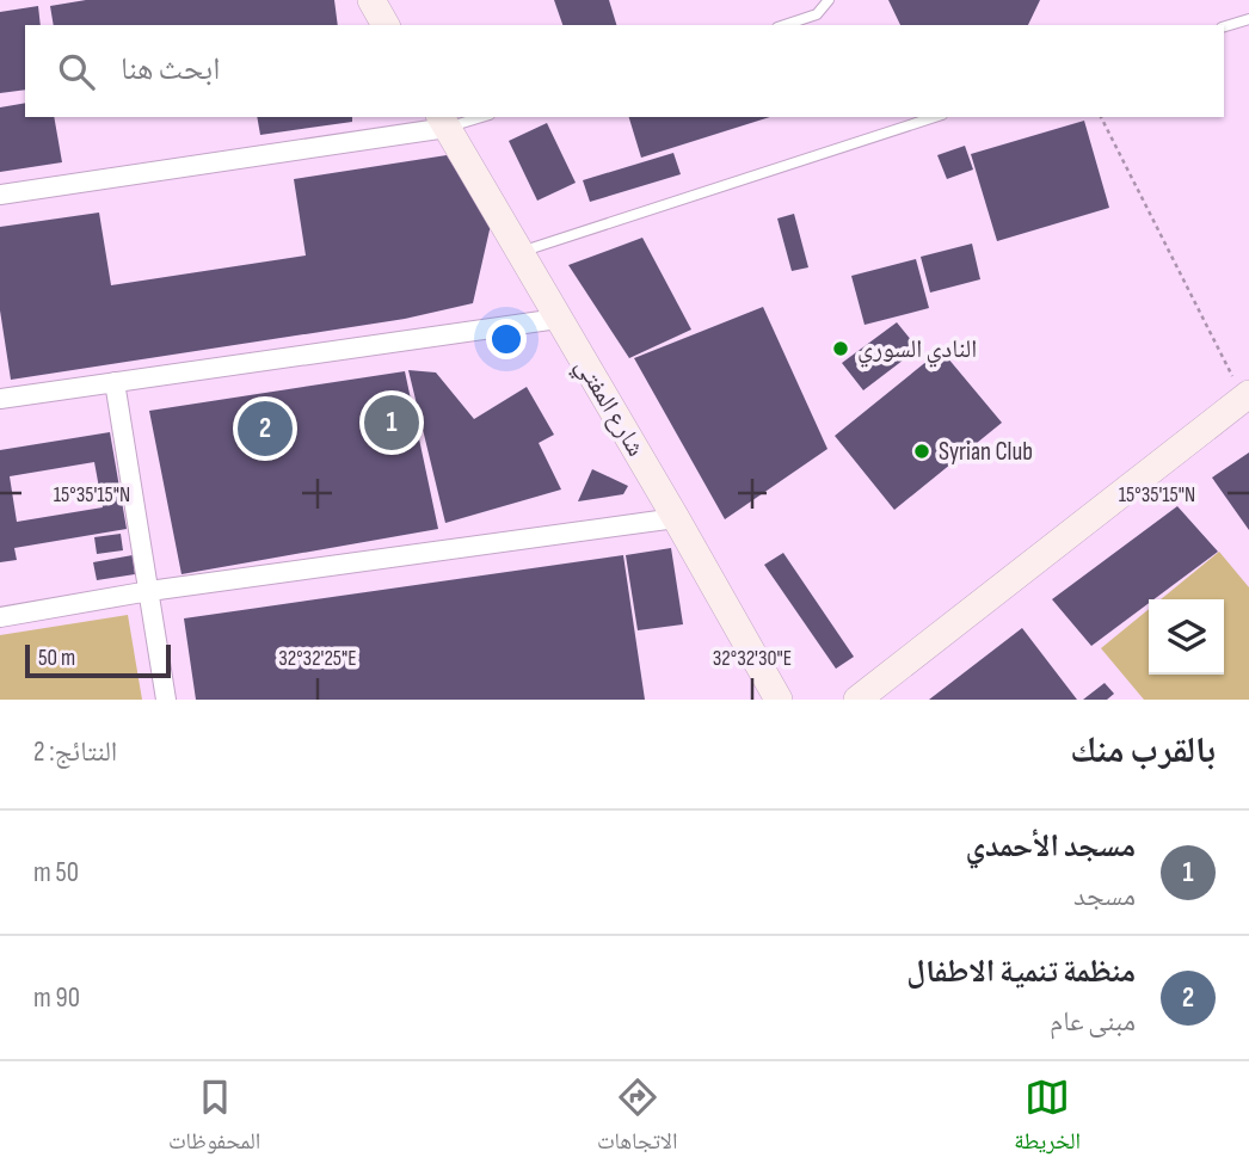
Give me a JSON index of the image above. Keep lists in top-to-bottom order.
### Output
{
  "streets": {
    "street": ["شارع المفتي"]
  },
  "places": ["النادي السوري", "Syrian Club"],
  "scale_bar": "50 m",
  "page": {
    "search": "ابحث هنا",
    "pins": ["1", "2"],
    "scale": "50 m",
    "heading": ["بالقرب منك", "النتائج: 2"],
    "list": [
      {
        "mark": "1",
        "name": "مسجد الأحمدي",
        "note": "مسجد",
        "value": "50 m"
      },
      {
        "mark": "2",
        "name": "منظمة تنمية الاطفال",
        "note": "مبنى عام",
        "value": "90 m"
      }
    ],
    "nav": ["الخريطة", "الاتجاهات", "المحفوظات"]
  },
  "coordinates": ["15°35'15\"N", "32°32'25\"E", "32°32'30\"E"]
}
